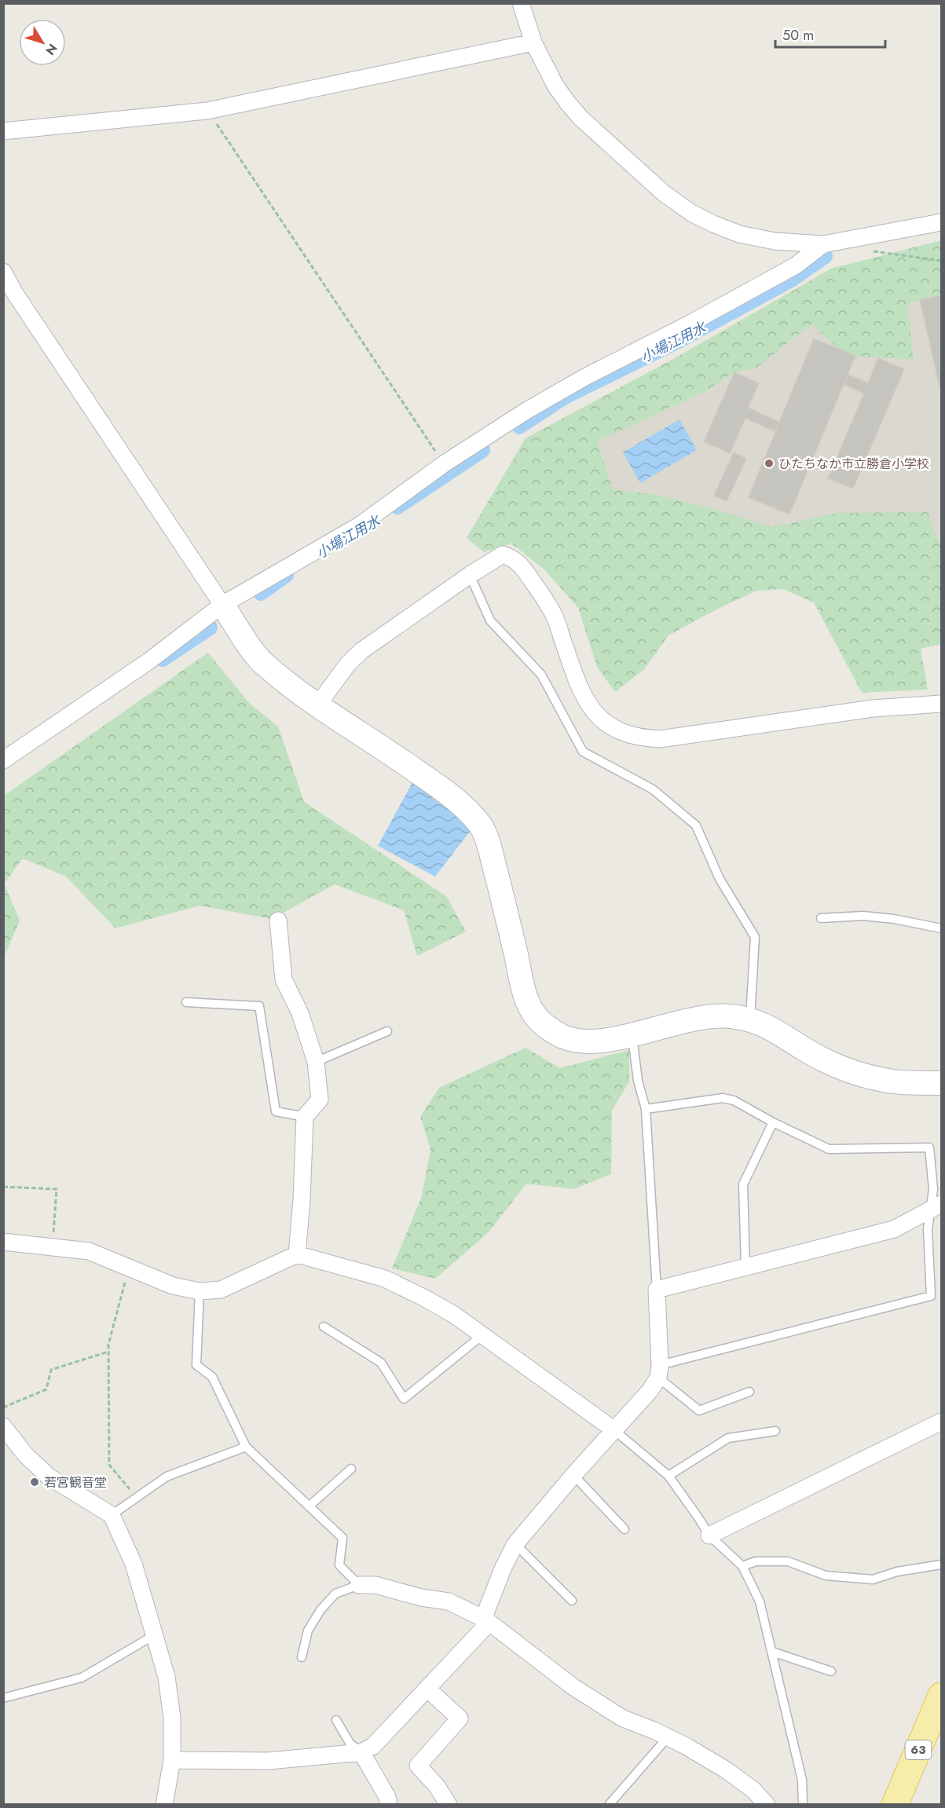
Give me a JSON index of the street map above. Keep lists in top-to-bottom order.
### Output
{
  "streets": {
    "main road": ["63"]
  },
  "water": ["小場江用水"],
  "places": ["ひたちなか市立勝倉小学校", "若宮観音堂"],
  "scale_bar": "50 m",
  "north": "bottom right"
}
